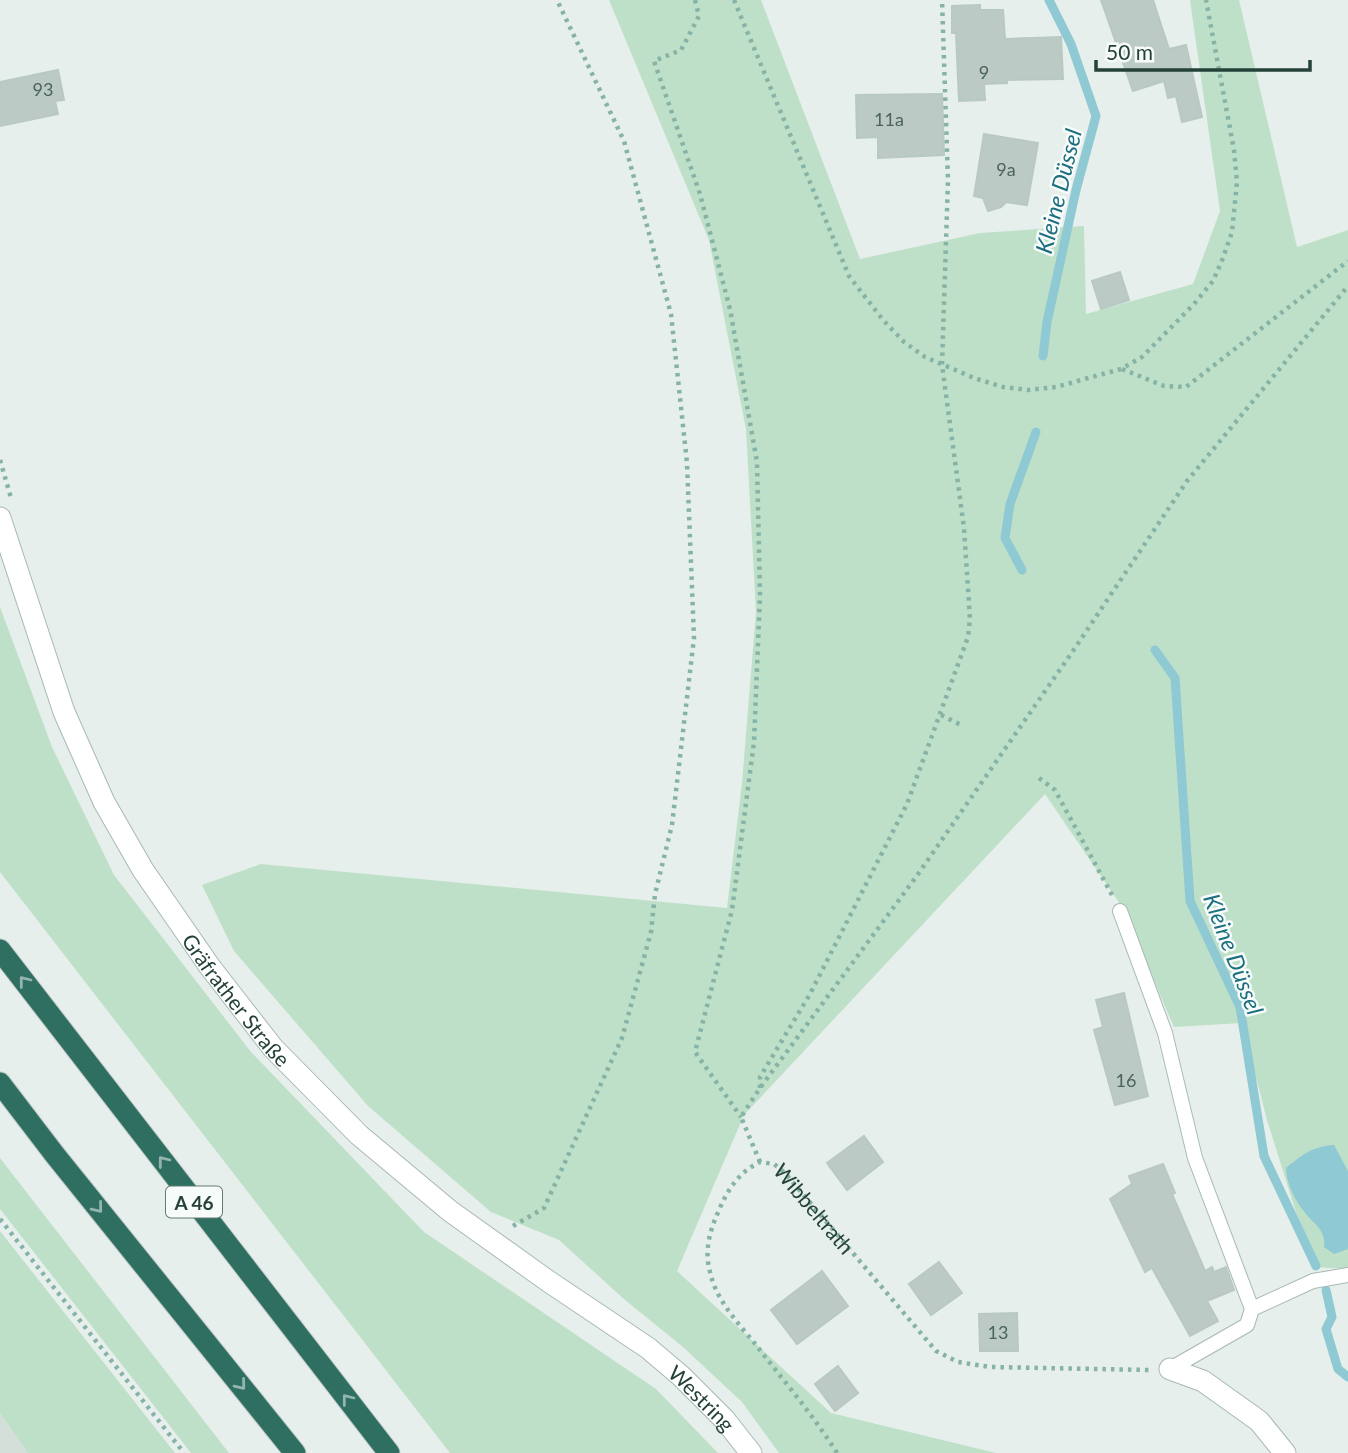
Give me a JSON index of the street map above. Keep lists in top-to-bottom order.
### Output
{
  "streets": {
    "highway": ["A 46"],
    "street": ["Gräfrather Straße", "Westring"],
    "path": ["Wibbeltrath"]
  },
  "crossings": [
    ["Gräfrather Straße", "Westring"]
  ],
  "water": ["Kleine Düssel"],
  "house_numbers": [
    "9",
    "93",
    "11a",
    "9a",
    "16",
    "13"
  ],
  "scale_bar": "50 m"
}
